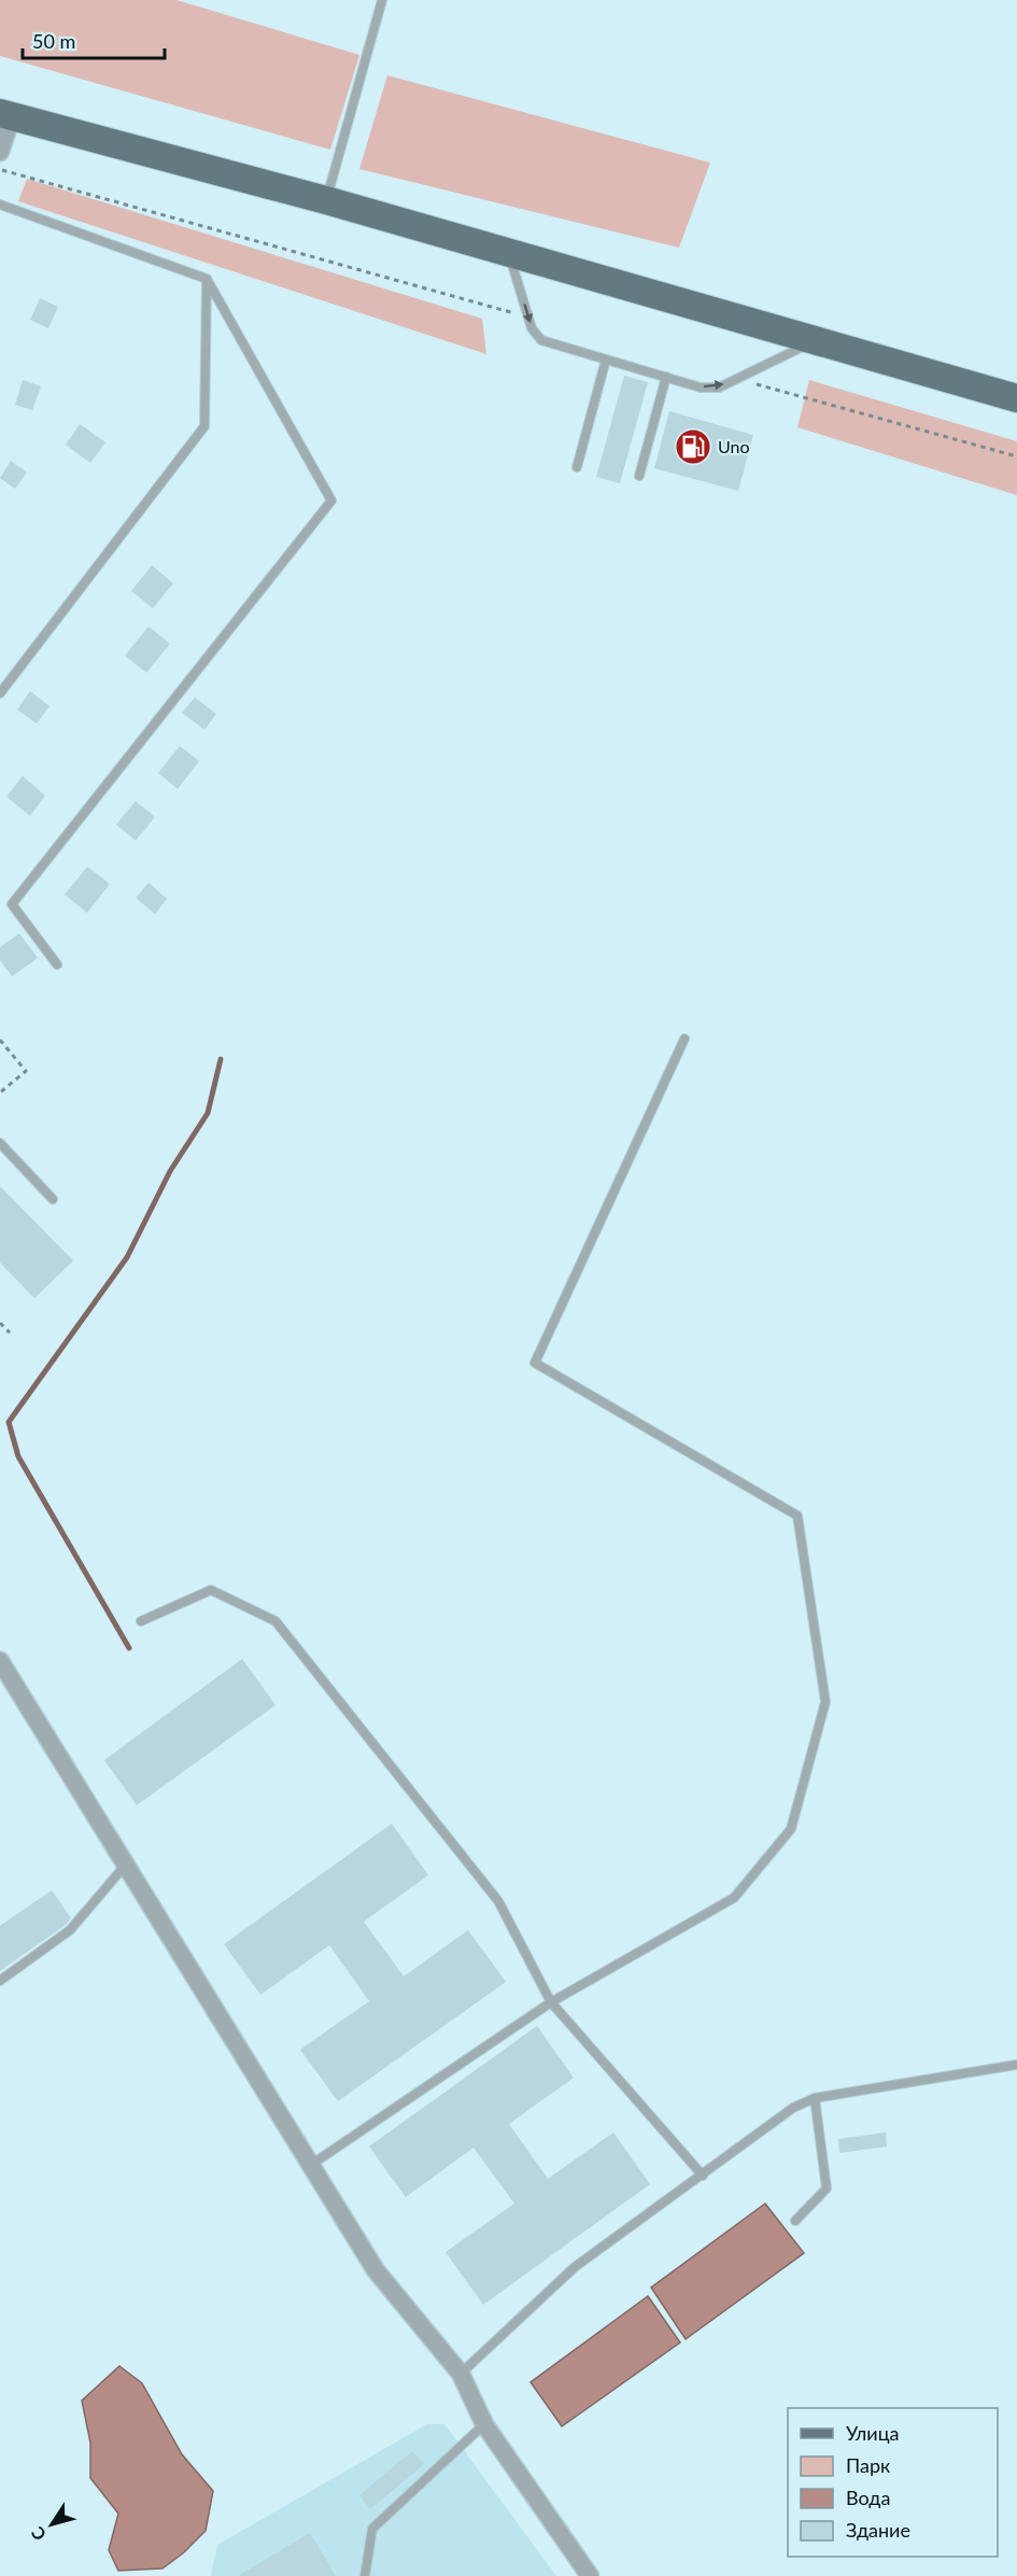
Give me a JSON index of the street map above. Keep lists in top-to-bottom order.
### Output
{
  "places": {
    "fuel station": ["Uno"]
  },
  "legend": [
    "Улица",
    "Парк",
    "Вода",
    "Здание"
  ],
  "scale_bar": "50 m",
  "north": "bottom left"
}
